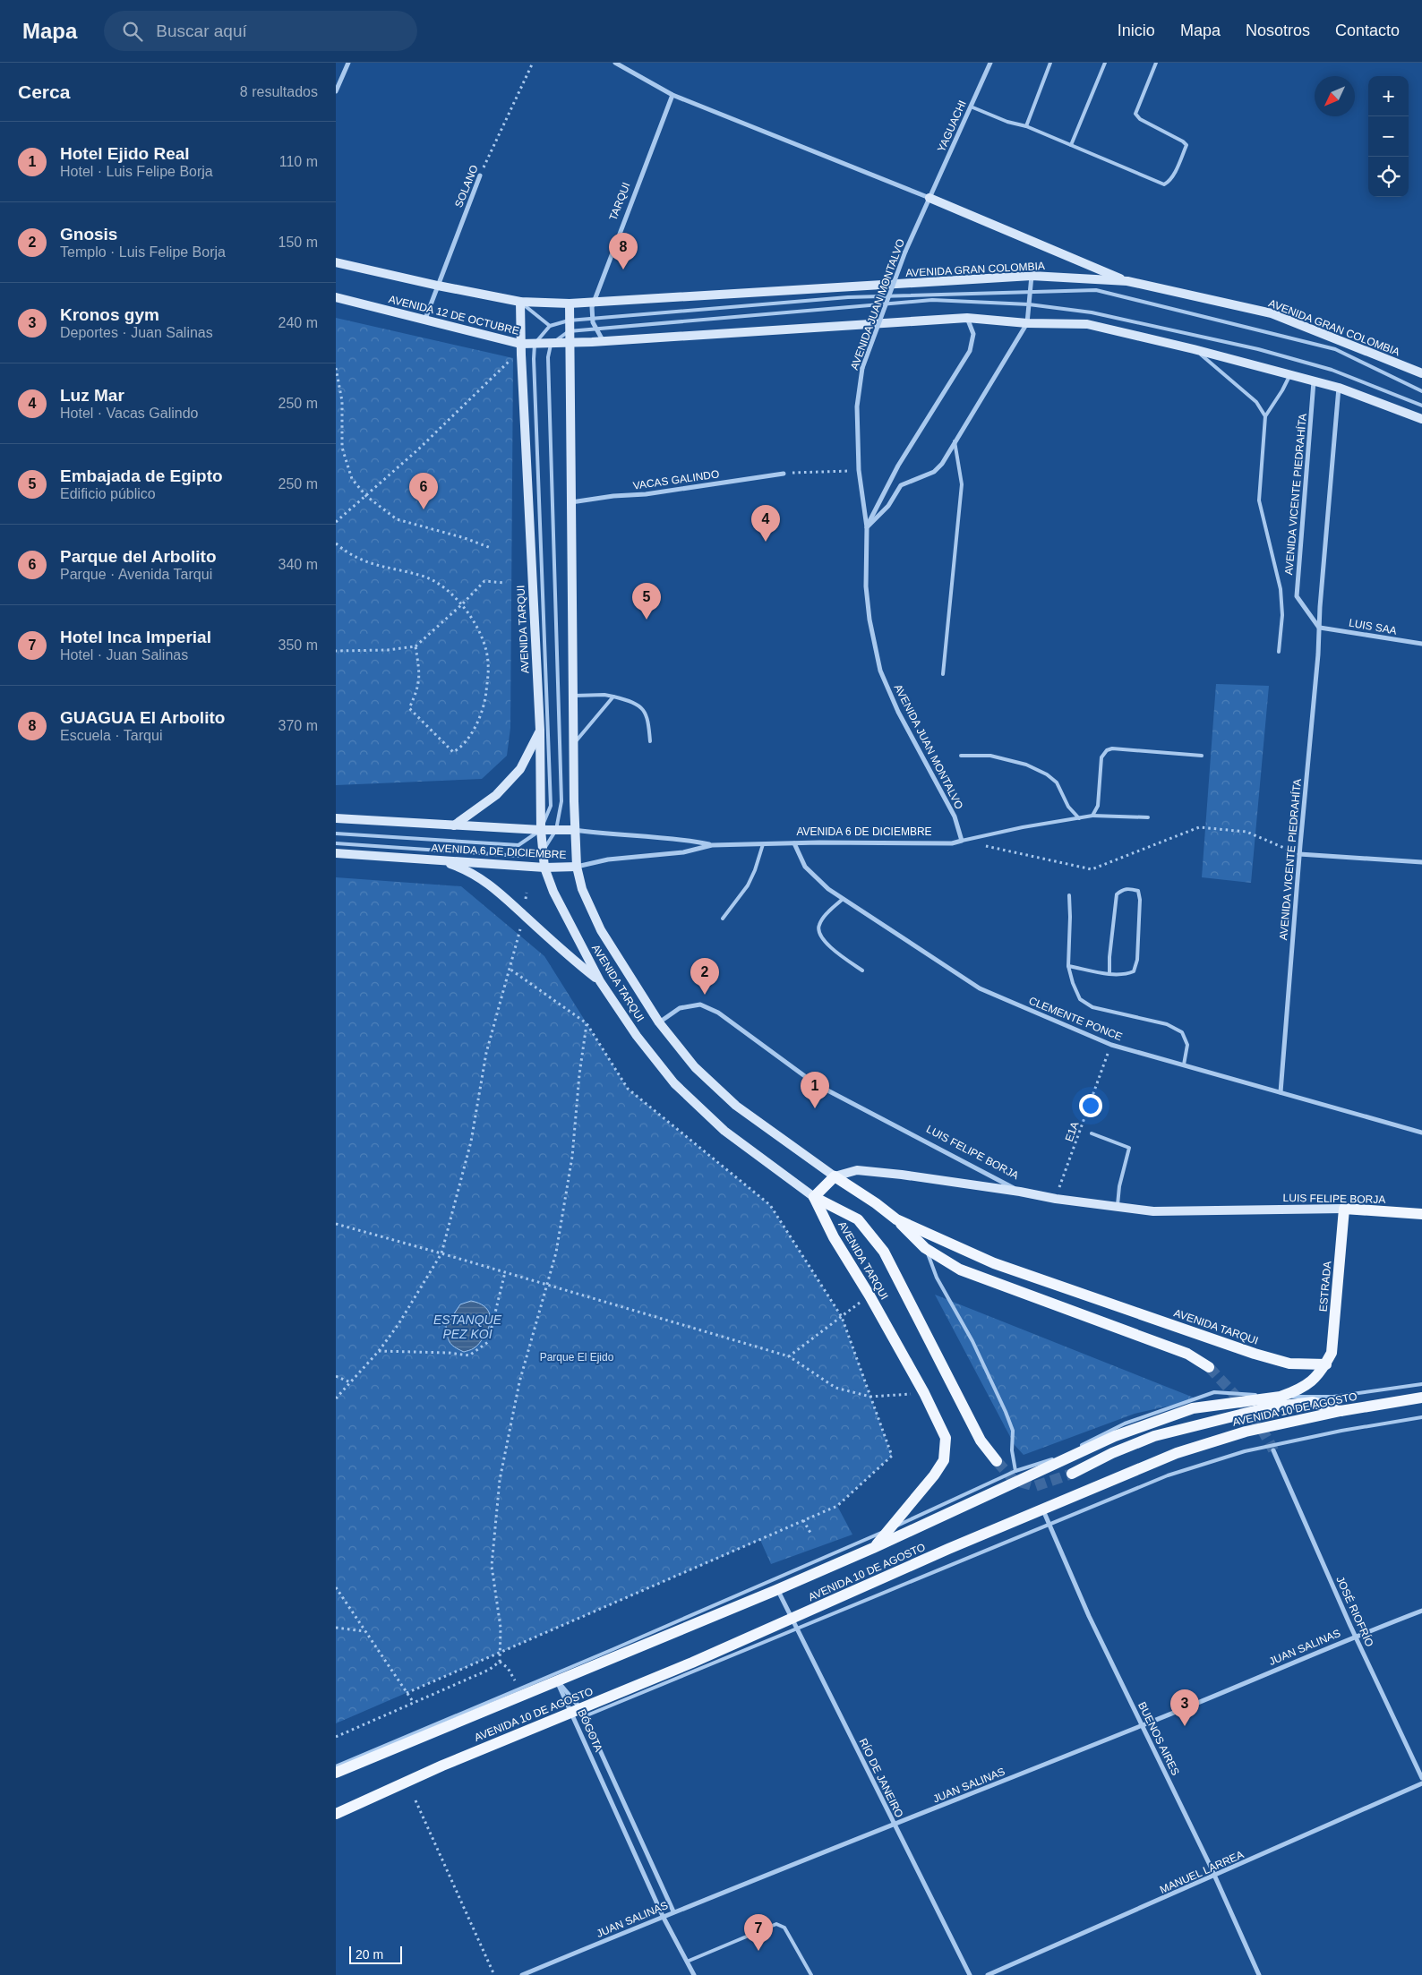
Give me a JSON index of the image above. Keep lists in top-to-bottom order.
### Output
{
  "streets": {
    "main road": [
      "AVENIDA GRAN COLOMBIA",
      "AVENIDA 12 DE OCTUBRE",
      "AVENIDA TARQUI",
      "AVENIDA 6 DE DICIEMBRE",
      "LUIS FELIPE BORJA",
      "ESTRADA",
      "AVENIDA 10 DE AGOSTO"
    ],
    "street": [
      "YAGUACHI",
      "SOLANO",
      "TARQUI",
      "AVENIDA JUAN MONTALVO",
      "VACAS GALINDO",
      "AVENIDA VICENTE PIEDRAHÍTA",
      "LUIS SAA",
      "CLEMENTE PONCE",
      "JOSÉ RIOFRÍO",
      "JUAN SALINAS",
      "BÓGOTA",
      "BUENOS AIRES",
      "RÍO DE JANEIRO",
      "MANUEL LARREA"
    ],
    "path": ["E1A"]
  },
  "crossings": [
    ["YAGUACHI", "AVENIDA JUAN MONTALVO"],
    ["SOLANO", "AVENIDA 12 DE OCTUBRE"],
    ["TARQUI", "AVENIDA GRAN COLOMBIA"],
    ["AVENIDA JUAN MONTALVO", "AVENIDA 6 DE DICIEMBRE"],
    ["AVENIDA 12 DE OCTUBRE", "AVENIDA TARQUI"],
    ["VACAS GALINDO", "AVENIDA TARQUI"],
    ["AVENIDA VICENTE PIEDRAHÍTA", "LUIS SAA"],
    ["AVENIDA VICENTE PIEDRAHÍTA", "CLEMENTE PONCE"],
    ["AVENIDA TARQUI", "AVENIDA 6 DE DICIEMBRE"],
    ["AVENIDA TARQUI", "LUIS FELIPE BORJA"],
    ["AVENIDA TARQUI", "ESTRADA"],
    ["AVENIDA TARQUI", "AVENIDA 10 DE AGOSTO"],
    ["AVENIDA 6 DE DICIEMBRE", "CLEMENTE PONCE"],
    ["CLEMENTE PONCE", "E1A"],
    ["E1A", "LUIS FELIPE BORJA"],
    ["LUIS FELIPE BORJA", "ESTRADA"],
    ["ESTRADA", "AVENIDA 10 DE AGOSTO"],
    ["AVENIDA 10 DE AGOSTO", "BÓGOTA"],
    ["AVENIDA 10 DE AGOSTO", "BUENOS AIRES"],
    ["AVENIDA 10 DE AGOSTO", "RÍO DE JANEIRO"],
    ["JOSÉ RIOFRÍO", "JUAN SALINAS"],
    ["JUAN SALINAS", "BÓGOTA"],
    ["JUAN SALINAS", "BUENOS AIRES"],
    ["JUAN SALINAS", "RÍO DE JANEIRO"],
    ["BUENOS AIRES", "MANUEL LARREA"]
  ],
  "water": ["ESTANQUE PEZ KOI"],
  "parks": ["Parque El Ejido"],
  "scale_bar": "20 m",
  "north": "bottom left",
  "page": {
    "header": "Mapa",
    "search": "Buscar aquí",
    "nav": [
      "Inicio",
      "Mapa",
      "Nosotros",
      "Contacto"
    ],
    "heading": ["Cerca", "8 resultados"],
    "map_buttons": ["+", "−"],
    "list": [
      {
        "mark": "1",
        "name": "Hotel Ejido Real",
        "note": "Hotel · Luis Felipe Borja",
        "value": "110 m"
      },
      {
        "mark": "2",
        "name": "Gnosis",
        "note": "Templo · Luis Felipe Borja",
        "value": "150 m"
      },
      {
        "mark": "3",
        "name": "Kronos gym",
        "note": "Deportes · Juan Salinas",
        "value": "240 m"
      },
      {
        "mark": "4",
        "name": "Luz Mar",
        "note": "Hotel · Vacas Galindo",
        "value": "250 m"
      },
      {
        "mark": "5",
        "name": "Embajada de Egipto",
        "note": "Edificio público",
        "value": "250 m"
      },
      {
        "mark": "6",
        "name": "Parque del Arbolito",
        "note": "Parque · Avenida Tarqui",
        "value": "340 m"
      },
      {
        "mark": "7",
        "name": "Hotel Inca Imperial",
        "note": "Hotel · Juan Salinas",
        "value": "350 m"
      },
      {
        "mark": "8",
        "name": "GUAGUA El Arbolito",
        "note": "Escuela · Tarqui",
        "value": "370 m"
      }
    ],
    "pins": [
      "8",
      "6",
      "4",
      "5",
      "2",
      "1",
      "3",
      "7"
    ],
    "scale": "20 m"
  }
}
